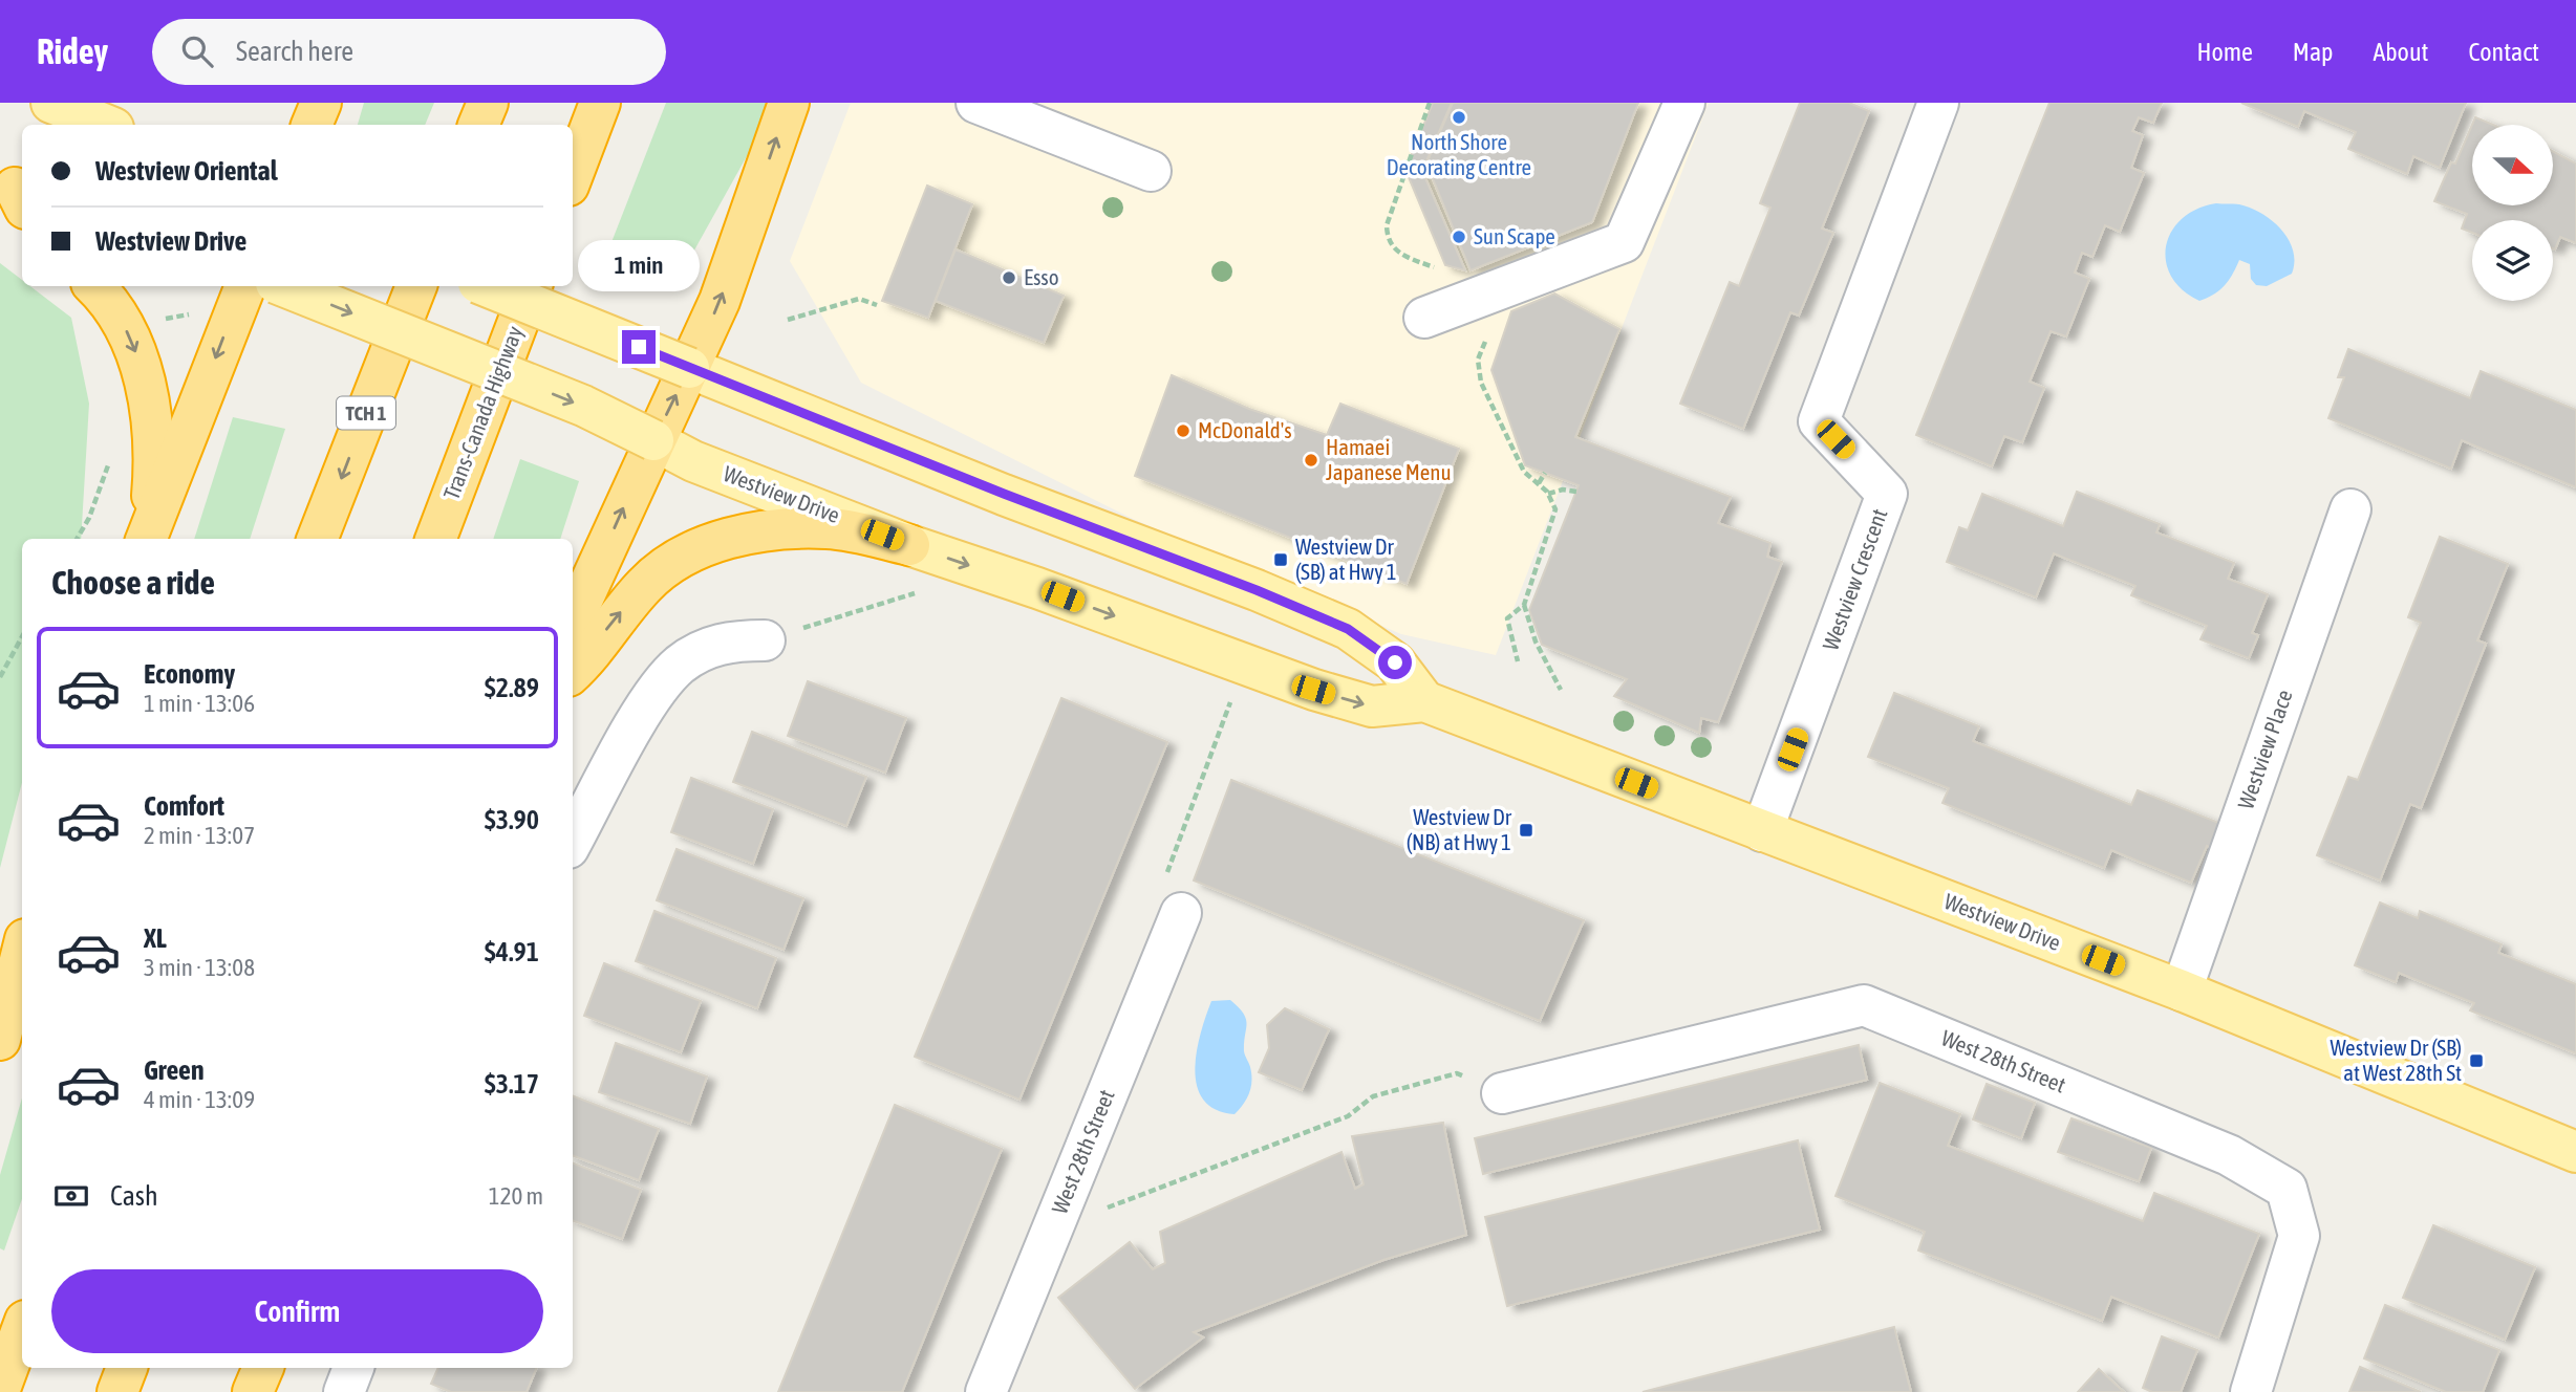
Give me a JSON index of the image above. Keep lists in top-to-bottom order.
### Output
{
  "streets": {
    "highway": ["TCH 1", "Trans-Canada Highway"],
    "main road": ["Westview Drive"],
    "street": ["Westview Crescent", "Westview Place", "West 28th Street"]
  },
  "crossings": [
    ["Westview Drive", "Westview Crescent"],
    ["Westview Drive", "Westview Place"]
  ],
  "places": {
    "other": [
      "North Shore Decorating Centre",
      "Sun Scape",
      "Esso",
      "McDonald's",
      "Hamaei Japanese Menu"
    ],
    "transit": ["Westview Dr (SB) at Hwy 1", "Westview Dr (NB) at Hwy 1", "Westview Dr (SB) at West 28th St"]
  },
  "north": "right",
  "page": {
    "header": "Ridey",
    "search": "Search here",
    "nav": [
      "Home",
      "Map",
      "About",
      "Contact"
    ],
    "banner": ["Westview Oriental", "Westview Drive"],
    "bubble": "1 min",
    "heading": "Choose a ride",
    "list": [
      {
        "name": "Economy",
        "note": "1 min · 13:06",
        "value": "$2.89"
      },
      {
        "name": "Comfort",
        "note": "2 min · 13:07",
        "value": "$3.90"
      },
      {
        "name": "XL",
        "note": "3 min · 13:08",
        "value": "$4.91"
      },
      {
        "name": "Green",
        "note": "4 min · 13:09",
        "value": "$3.17"
      }
    ],
    "pay": ["Cash", "120 m"],
    "buttons": "Confirm"
  }
}
